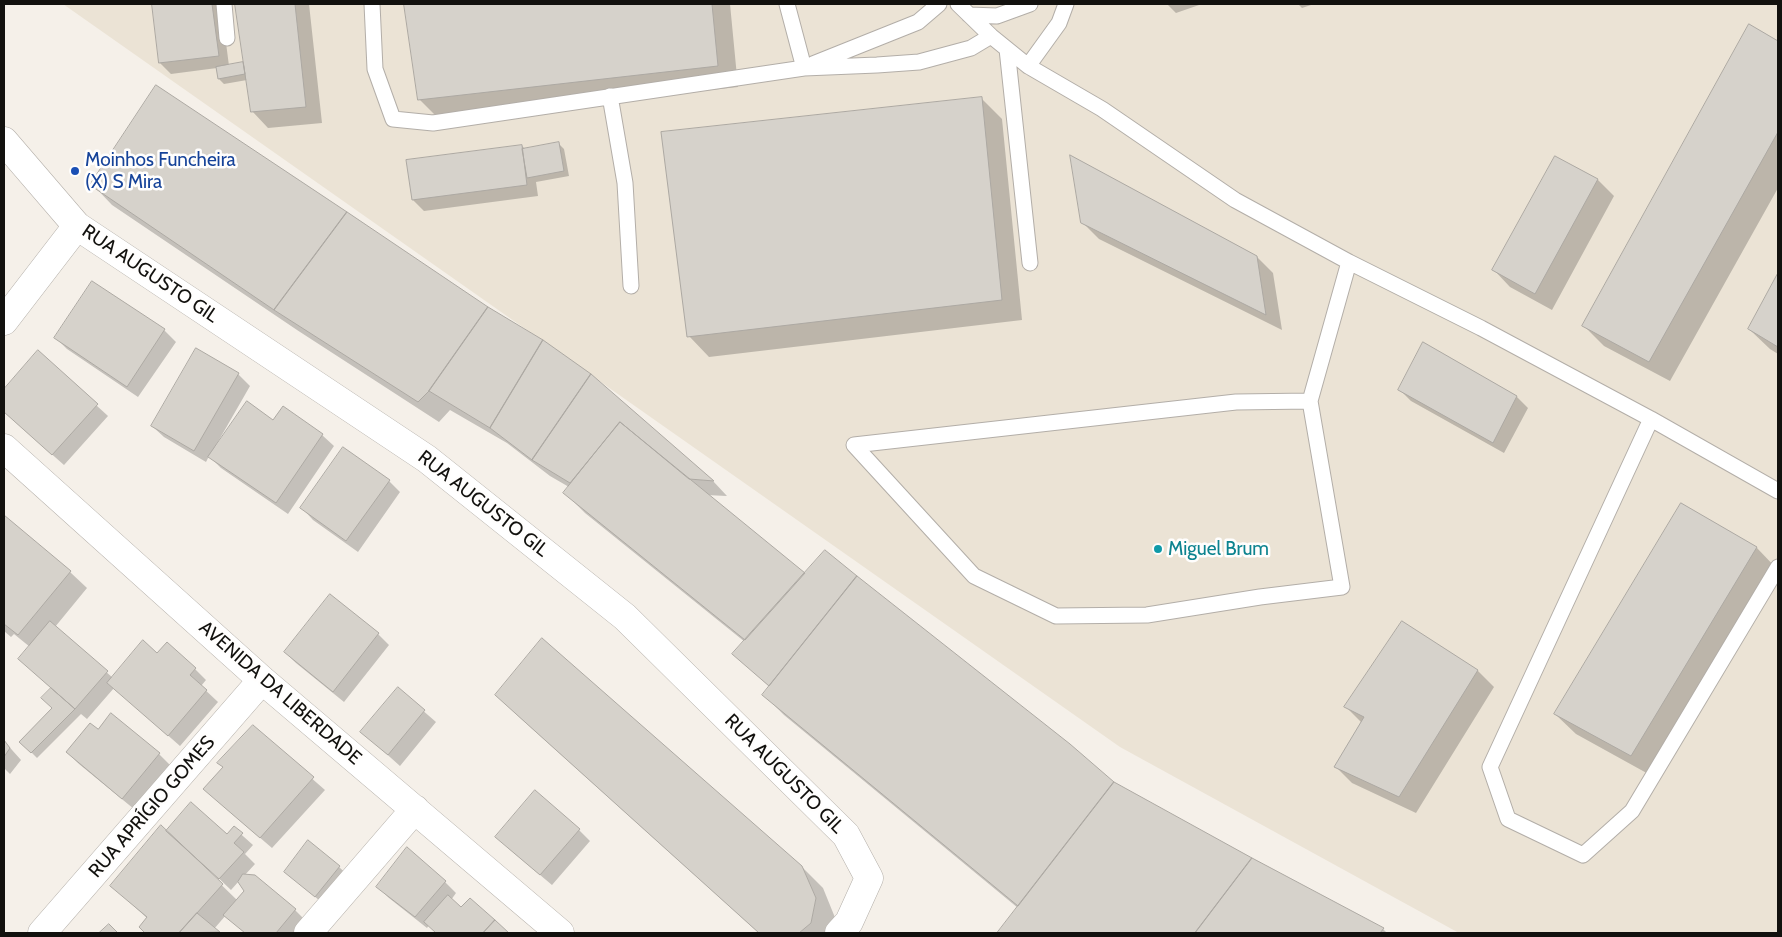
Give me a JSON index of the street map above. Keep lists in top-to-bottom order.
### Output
{
  "streets": {
    "street": ["RUA AUGUSTO GIL", "AVENIDA DA LIBERDADE", "RUA APRÍGIO GOMES"]
  },
  "crossings": [
    ["AVENIDA DA LIBERDADE", "RUA APRÍGIO GOMES"]
  ],
  "places": ["Moinhos Funcheira (X) S Mira", "Miguel Brum"]
}
